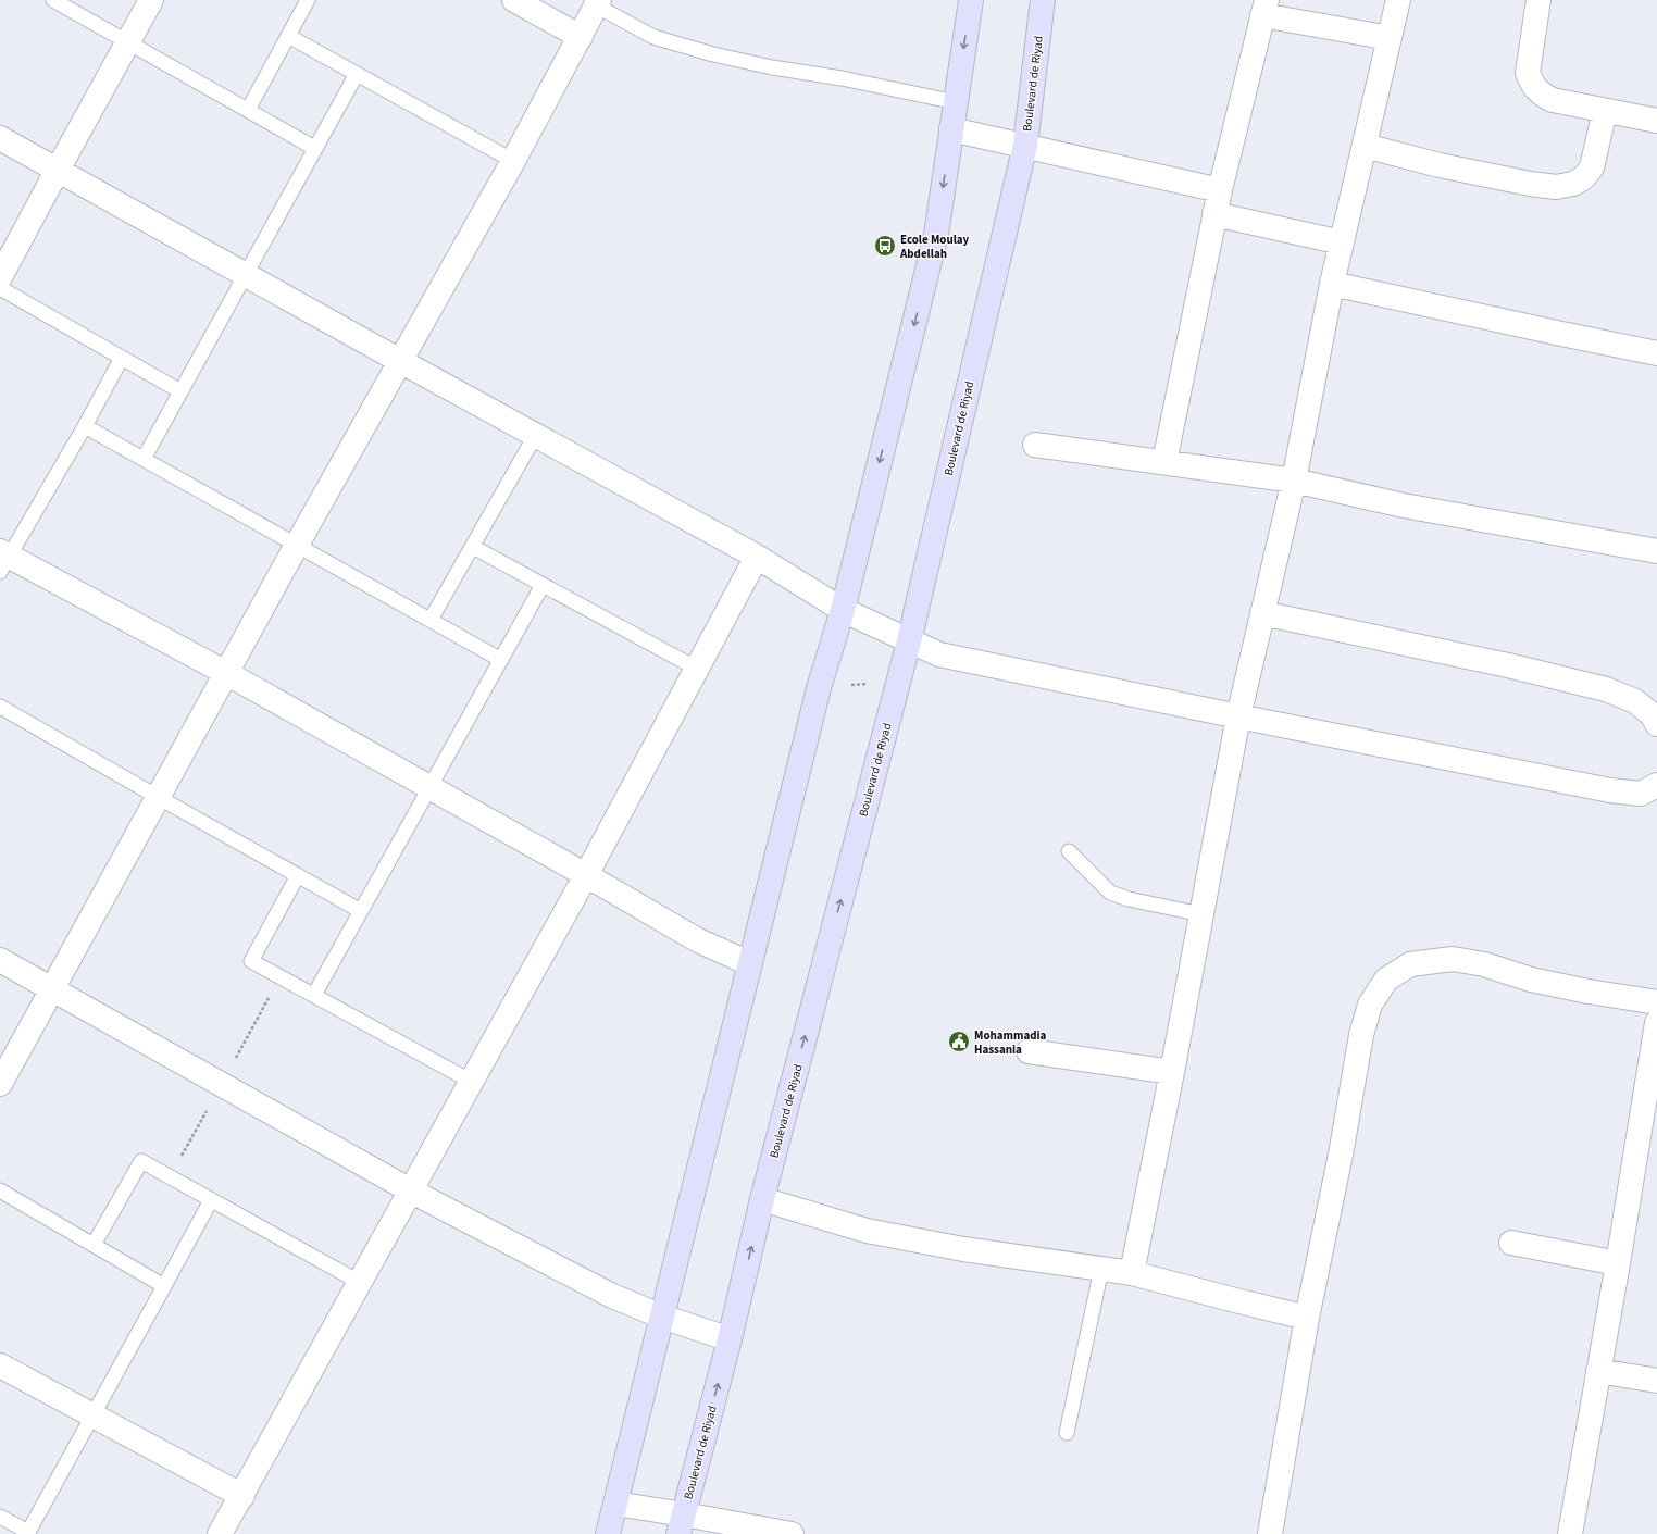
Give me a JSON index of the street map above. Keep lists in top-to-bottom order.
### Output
{
  "streets": {
    "main road": ["Boulevard de Riyad"]
  },
  "places": {
    "bus stop": ["Ecole Moulay Abdellah"],
    "public building": ["Mohammadia Hassania"]
  }
}
